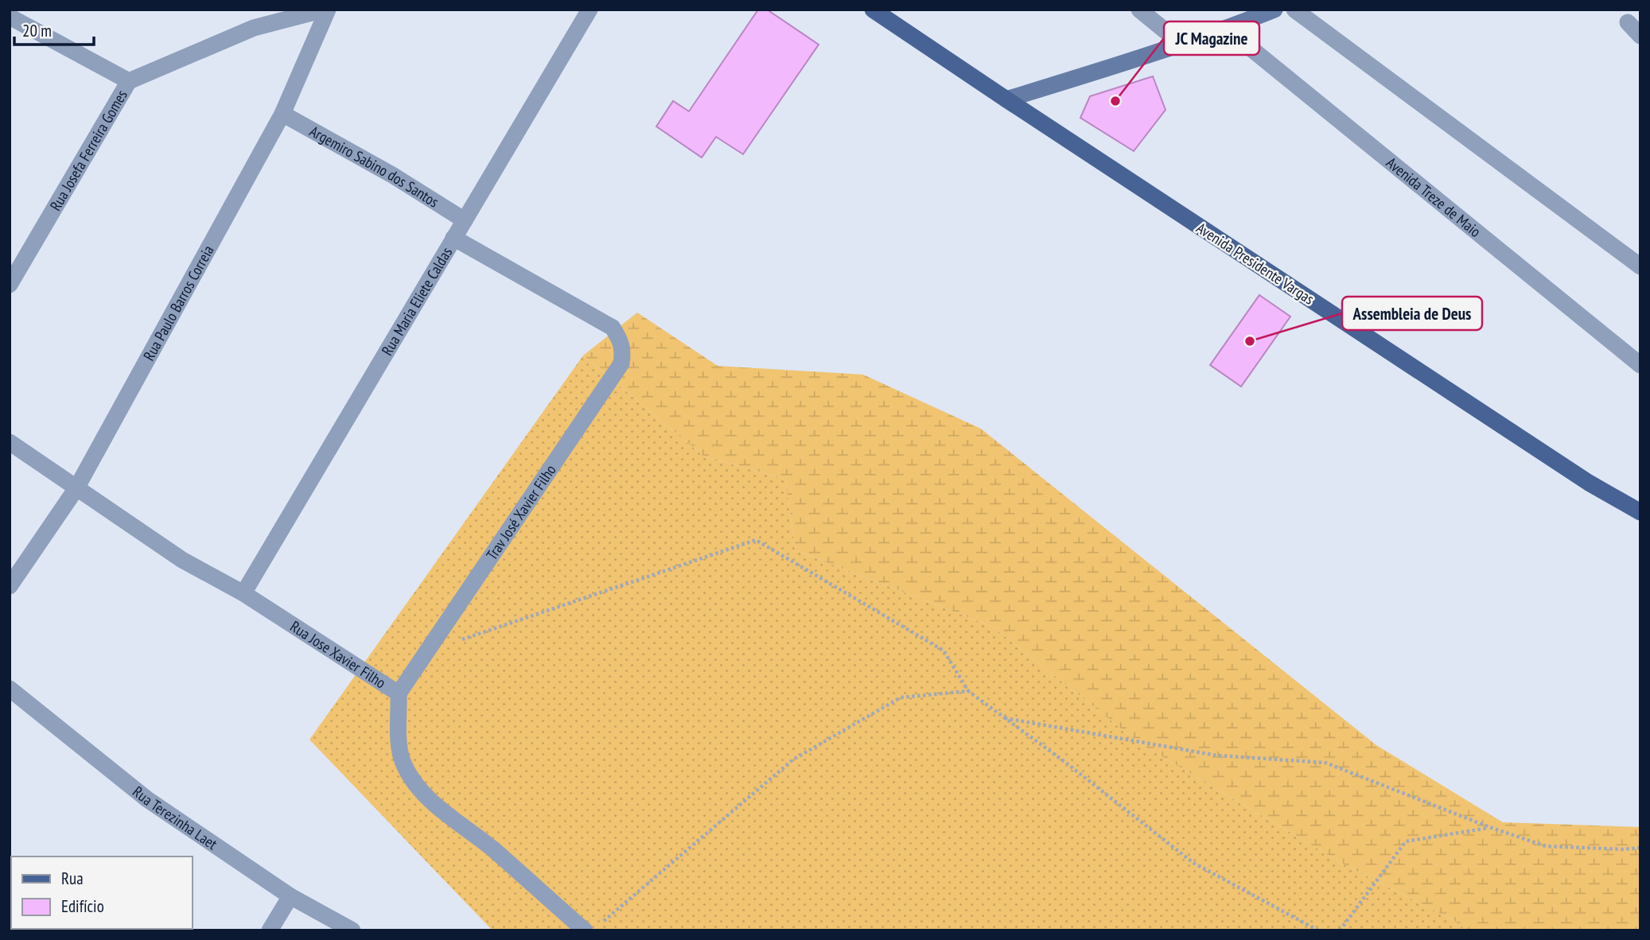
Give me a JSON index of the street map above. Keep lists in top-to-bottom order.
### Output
{
  "streets": {
    "main road": ["Avenida Presidente Vargas"],
    "street": [
      "Rua Josefa Ferreira Gomes",
      "Argemiro Sabino dos Santos",
      "Avenida Treze de Maio",
      "Rua Maria Eliete Caldas",
      "Rua Paulo Barros Correia",
      "Trav José Xavier Filho",
      "Rua Jose Xavier Filho",
      "Rua Terezinha Laet"
    ]
  },
  "crossings": [
    ["Argemiro Sabino dos Santos", "Rua Maria Eliete Caldas"],
    ["Argemiro Sabino dos Santos", "Rua Paulo Barros Correia"],
    ["Rua Maria Eliete Caldas", "Trav José Xavier Filho"],
    ["Rua Maria Eliete Caldas", "Rua Jose Xavier Filho"],
    ["Rua Paulo Barros Correia", "Rua Jose Xavier Filho"],
    ["Trav José Xavier Filho", "Rua Jose Xavier Filho"]
  ],
  "places": ["JC Magazine", "Assembleia de Deus"],
  "legend": ["Rua", "Edifício"],
  "scale_bar": "20 m"
}
